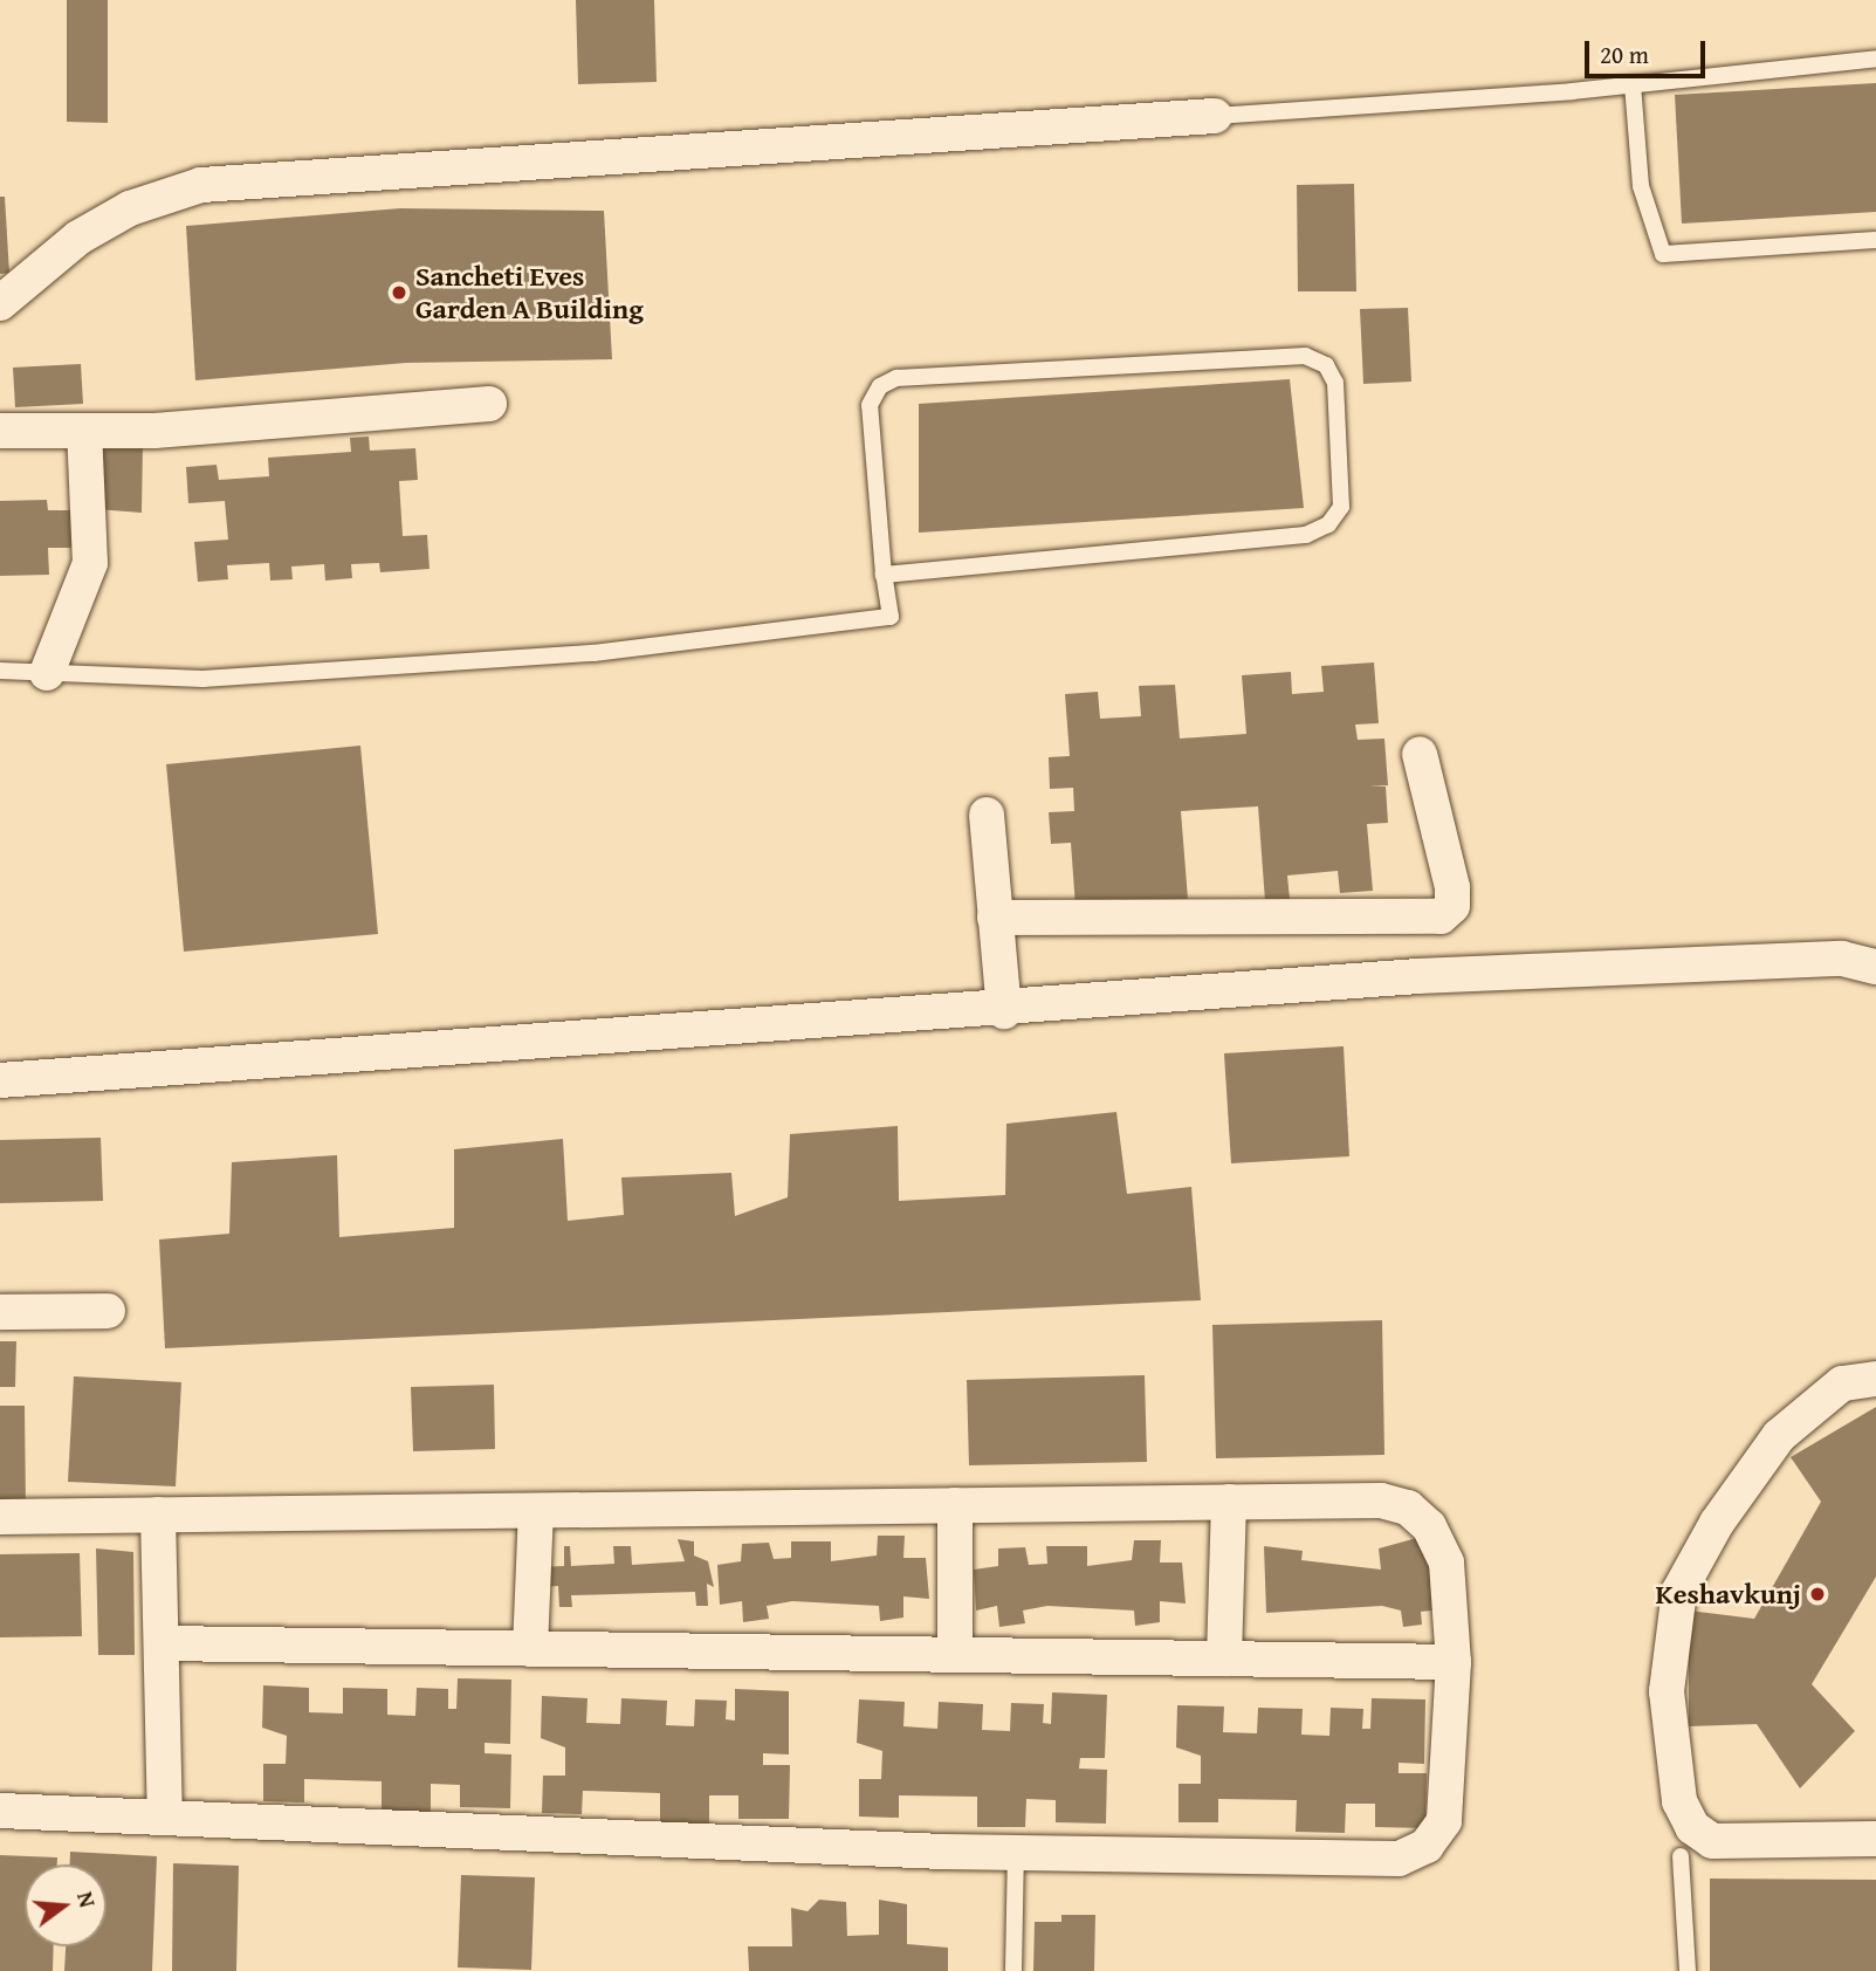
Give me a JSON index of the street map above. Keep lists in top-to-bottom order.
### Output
{
  "places": ["Sancheti Eves Garden A Building", "Keshavkunj"],
  "scale_bar": "20 m",
  "north": "right"
}
